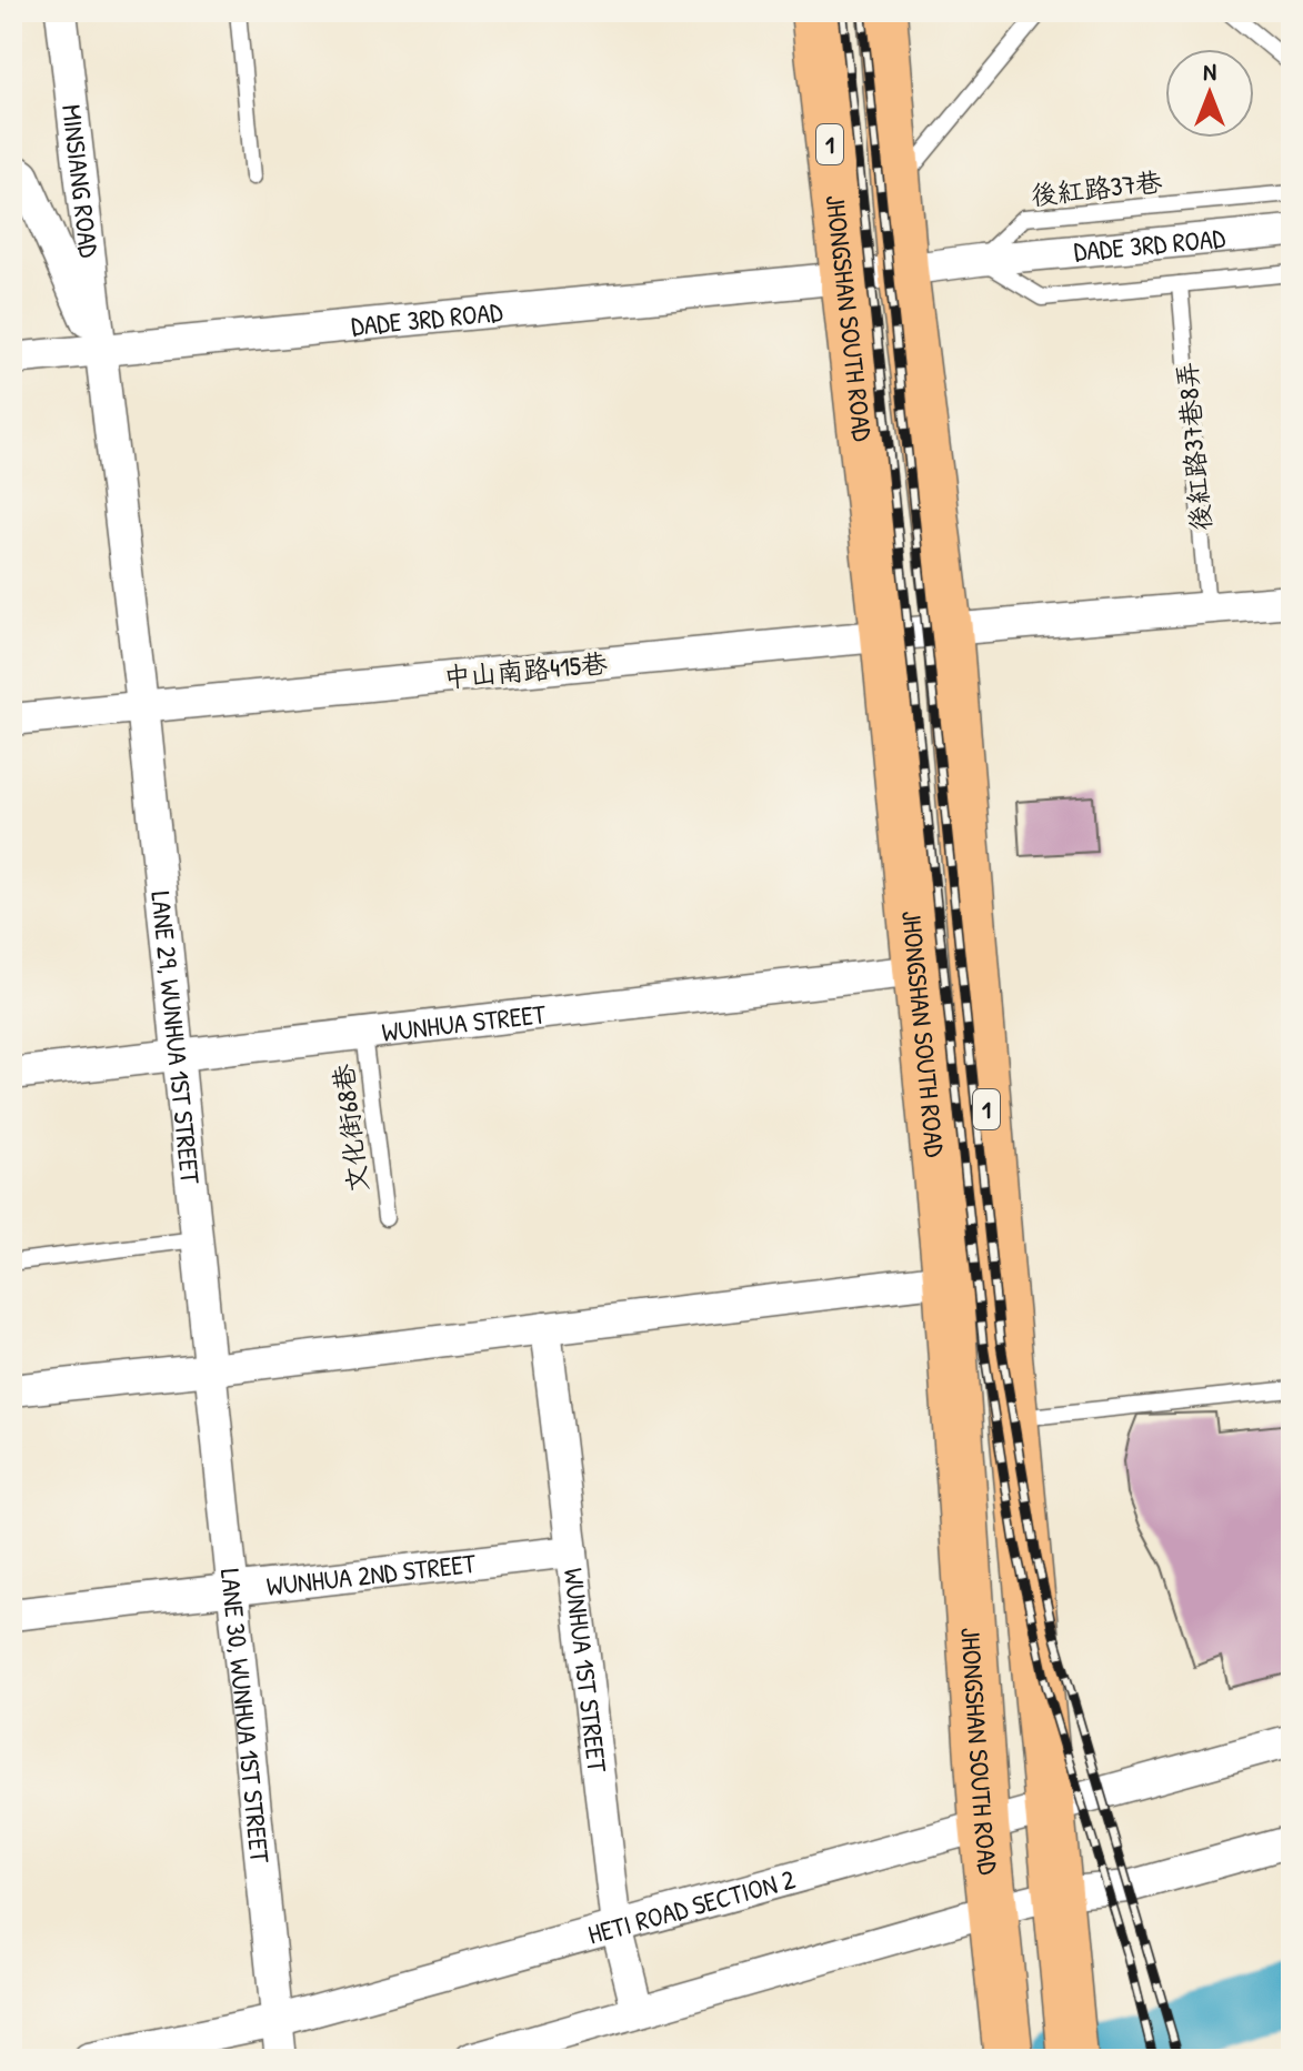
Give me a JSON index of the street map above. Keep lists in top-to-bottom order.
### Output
{
  "streets": {
    "main road": ["1", "JHONGSHAN SOUTH ROAD"],
    "street": [
      "MINSIANG ROAD",
      "DADE 3RD ROAD",
      "中山南路415巷",
      "WUNHUA STREET",
      "LANE 29, WUNHUA 1ST STREET",
      "WUNHUA 2ND STREET",
      "WUNHUA 1ST STREET",
      "LANE 30, WUNHUA 1ST STREET",
      "HETI ROAD SECTION 2"
    ],
    "lane": ["後紅路37巷", "後紅路37巷8弄", "文化街68巷"]
  },
  "crossings": [
    ["MINSIANG ROAD", "DADE 3RD ROAD"],
    ["MINSIANG ROAD", "LANE 29, WUNHUA 1ST STREET"],
    ["後紅路37巷", "DADE 3RD ROAD"],
    ["DADE 3RD ROAD", "JHONGSHAN SOUTH ROAD"],
    ["DADE 3RD ROAD", "LANE 29, WUNHUA 1ST STREET"],
    ["JHONGSHAN SOUTH ROAD", "中山南路415巷"],
    ["JHONGSHAN SOUTH ROAD", "WUNHUA STREET"],
    ["JHONGSHAN SOUTH ROAD", "HETI ROAD SECTION 2"],
    ["中山南路415巷", "LANE 29, WUNHUA 1ST STREET"],
    ["WUNHUA STREET", "LANE 29, WUNHUA 1ST STREET"],
    ["WUNHUA STREET", "文化街68巷"],
    ["LANE 29, WUNHUA 1ST STREET", "LANE 30, WUNHUA 1ST STREET"],
    ["WUNHUA 2ND STREET", "WUNHUA 1ST STREET"],
    ["WUNHUA 2ND STREET", "LANE 30, WUNHUA 1ST STREET"],
    ["WUNHUA 1ST STREET", "HETI ROAD SECTION 2"],
    ["LANE 30, WUNHUA 1ST STREET", "HETI ROAD SECTION 2"]
  ],
  "north": "top"
}
